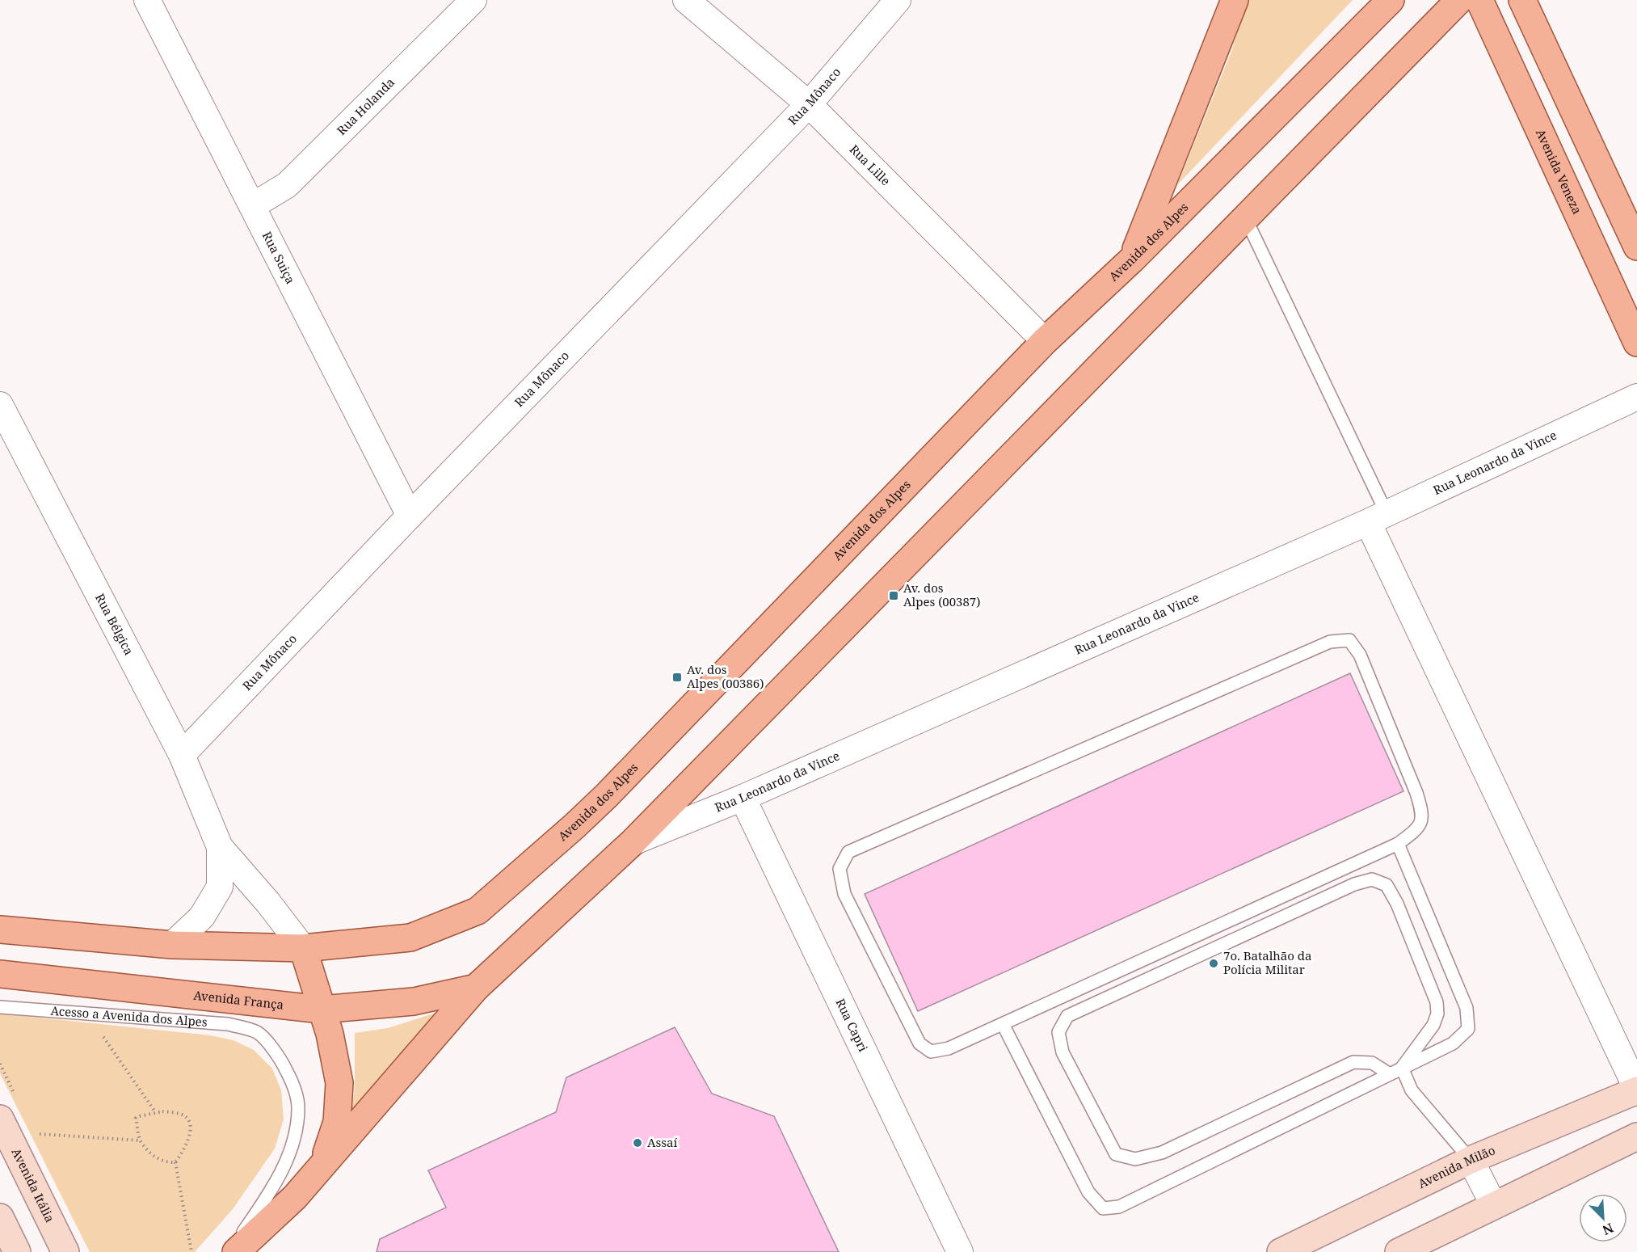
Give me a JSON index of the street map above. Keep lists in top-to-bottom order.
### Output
{
  "streets": {
    "main road": [
      "Avenida Veneza",
      "Avenida dos Alpes",
      "Avenida França",
      "Avenida Milão",
      "Avenida Itália"
    ],
    "street": [
      "Rua Mônaco",
      "Rua Holanda",
      "Rua Lille",
      "Rua Suiça",
      "Rua Leonardo da Vince",
      "Rua Bélgica",
      "Rua Capri"
    ],
    "lane": ["Acesso a Avenida dos Alpes"]
  },
  "crossings": [
    ["Rua Mônaco", "Rua Lille"],
    ["Rua Mônaco", "Rua Suiça"],
    ["Rua Mônaco", "Rua Bélgica"],
    ["Rua Holanda", "Rua Suiça"],
    ["Rua Lille", "Avenida dos Alpes"],
    ["Avenida dos Alpes", "Rua Bélgica"],
    ["Rua Leonardo da Vince", "Rua Capri"]
  ],
  "places": {
    "transit": ["Av. dos Alpes (00387)", "Av. dos Alpes (00386)"],
    "other": ["7o. Batalhão da Polícia Militar", "Assaí"]
  },
  "north": "bottom right"
}
